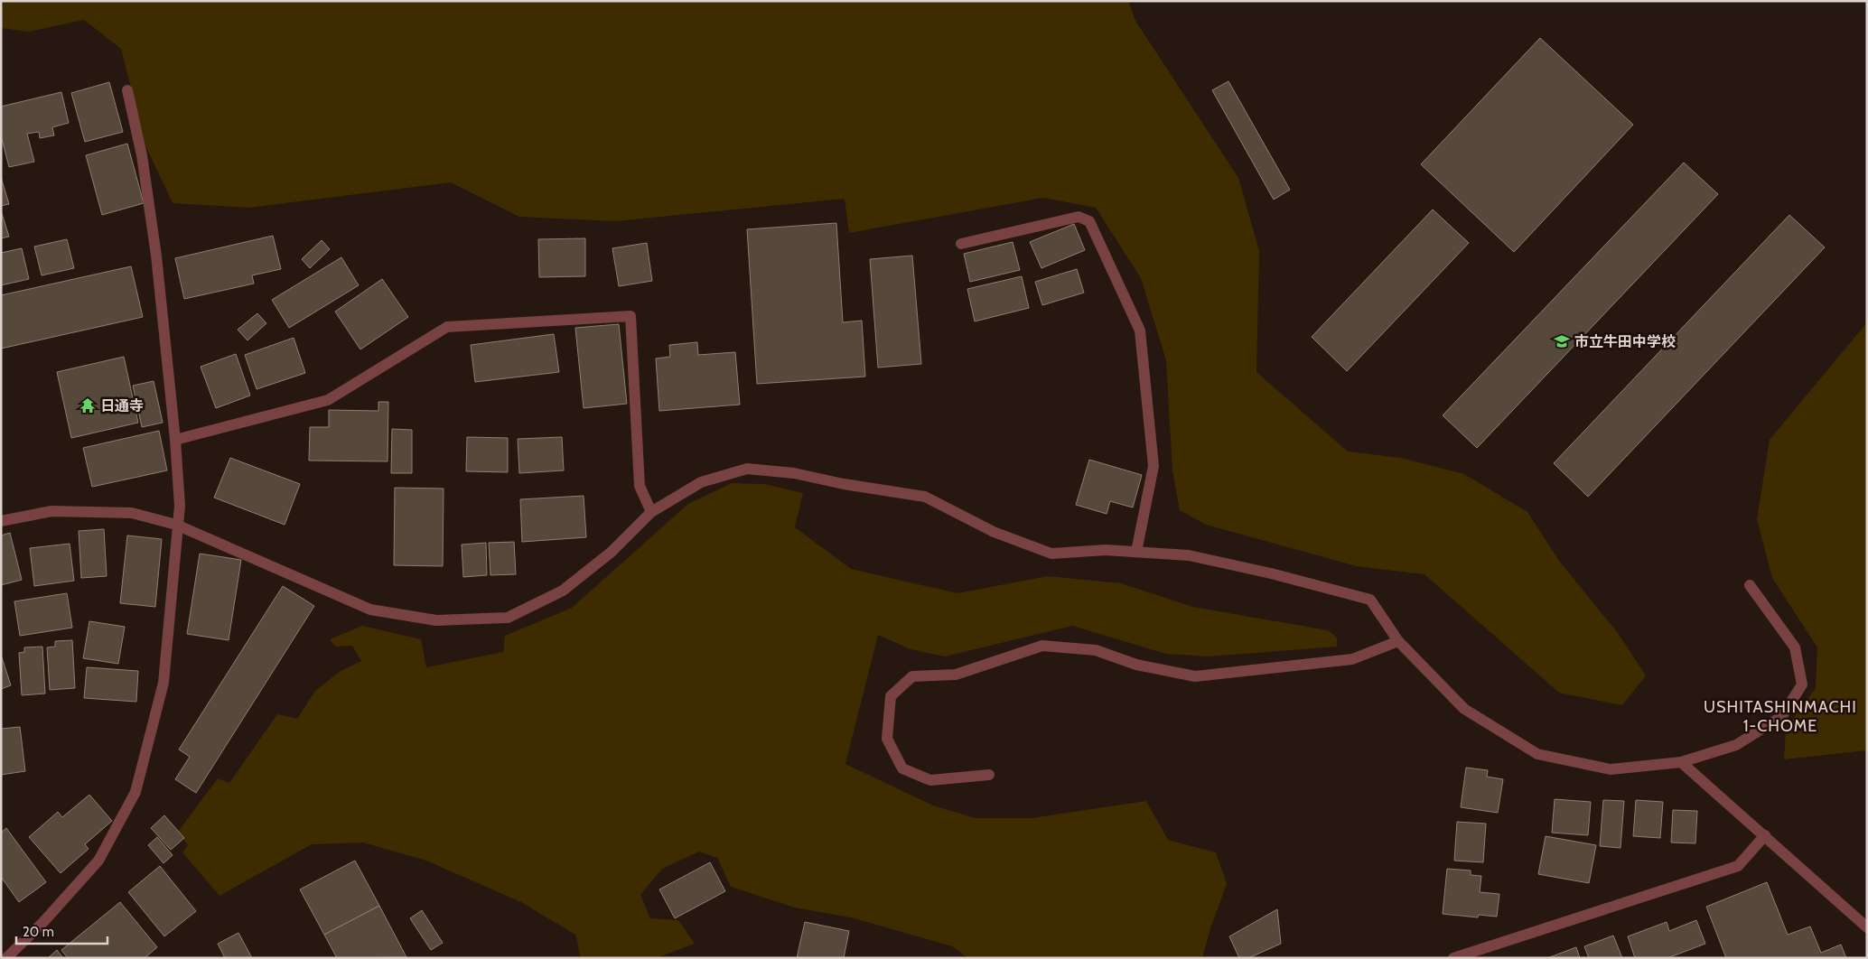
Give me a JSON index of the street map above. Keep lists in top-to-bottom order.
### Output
{
  "districts": ["USHITASHINMACHI 1-CHOME"],
  "places": {
    "school or university": ["市立牛田中学校"],
    "temple": ["日通寺"]
  },
  "scale_bar": "20 m"
}
